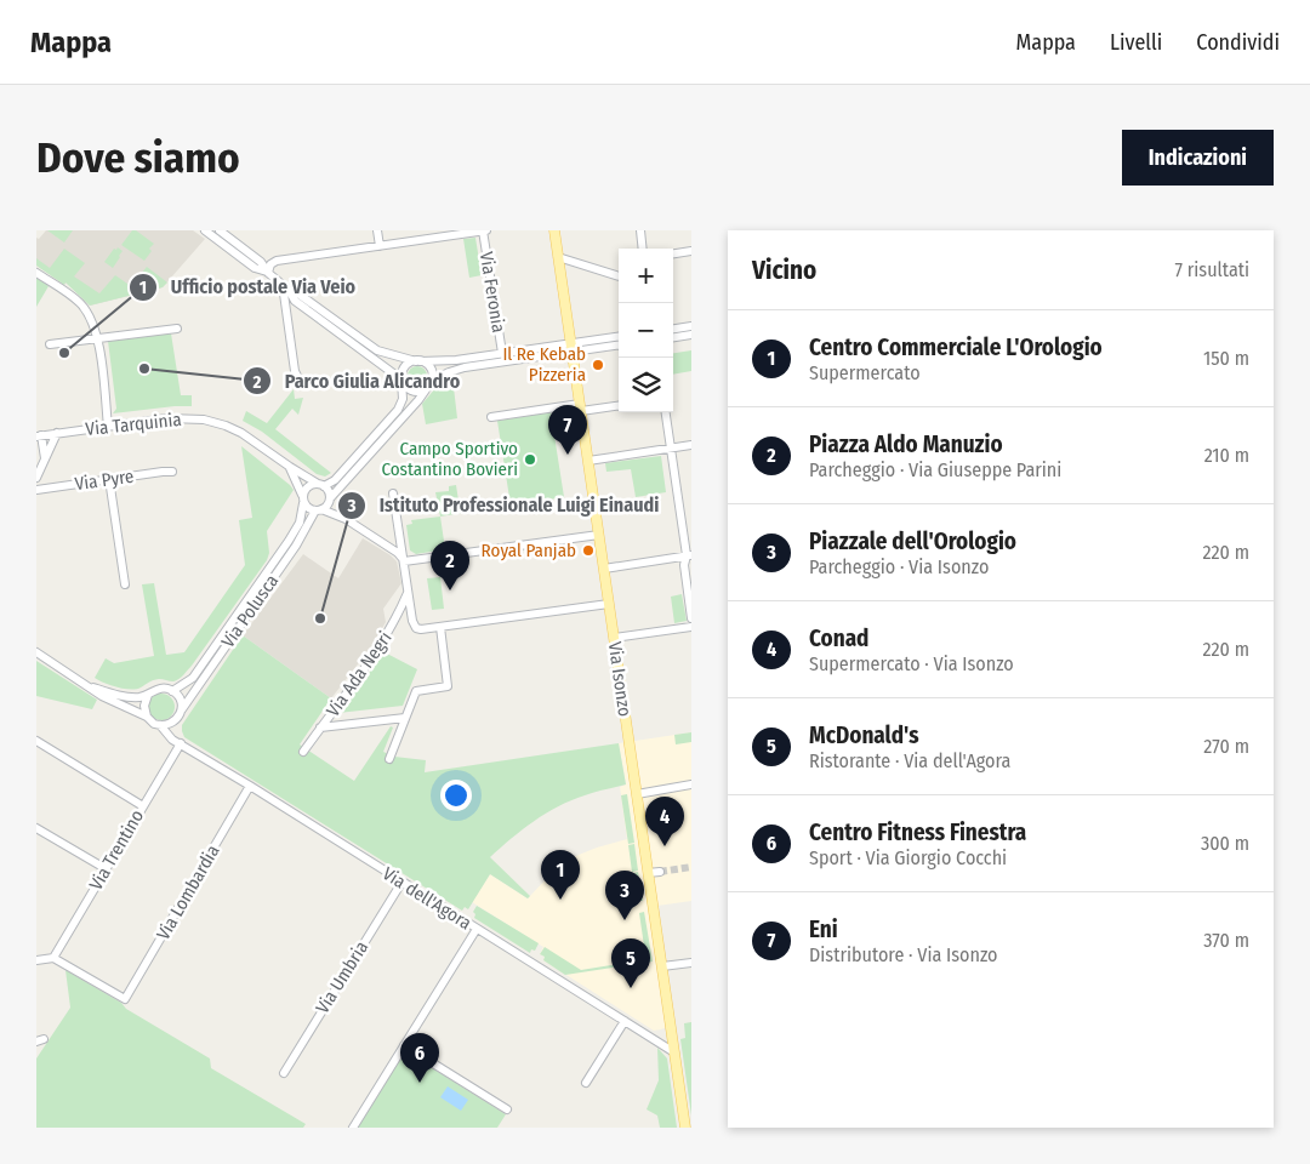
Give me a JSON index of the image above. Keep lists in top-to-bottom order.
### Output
{
  "streets": {
    "main road": ["Via Isonzo"],
    "street": [
      "Via Feronia",
      "Via Tarquinia",
      "Via Pyre",
      "Via Polusca",
      "Via Ada Negri",
      "Via Trentino",
      "Via Lombardia",
      "Via dell'Agora",
      "Via Umbria"
    ]
  },
  "crossings": [
    ["Via Tarquinia", "Via Polusca"],
    ["Via Polusca", "Via Isonzo"],
    ["Via Polusca", "Via dell'Agora"],
    ["Via Isonzo", "Via dell'Agora"],
    ["Via Trentino", "Via Lombardia"],
    ["Via Trentino", "Via dell'Agora"],
    ["Via Lombardia", "Via dell'Agora"],
    ["Via dell'Agora", "Via Umbria"]
  ],
  "places": [
    "Ufficio postale Via Veio",
    "Il Re Kebab Pizzeria",
    "Parco Giulia Alicandro",
    "Campo Sportivo Costantino Bovieri",
    "Royal Panjab",
    "Istituto Professionale Luigi Einaudi"
  ],
  "page": {
    "header": "Mappa",
    "nav": ["Mappa", "Livelli", "Condividi"],
    "buttons": "Indicazioni",
    "title": "Dove siamo",
    "heading": ["Vicino", "7 risultati"],
    "map_buttons": ["+", "−"],
    "list": [
      {
        "mark": "1",
        "name": "Centro Commerciale L'Orologio",
        "note": "Supermercato",
        "value": "150 m"
      },
      {
        "mark": "2",
        "name": "Piazza Aldo Manuzio",
        "note": "Parcheggio · Via Giuseppe Parini",
        "value": "210 m"
      },
      {
        "mark": "3",
        "name": "Piazzale dell'Orologio",
        "note": "Parcheggio · Via Isonzo",
        "value": "220 m"
      },
      {
        "mark": "4",
        "name": "Conad",
        "note": "Supermercato · Via Isonzo",
        "value": "220 m"
      },
      {
        "mark": "5",
        "name": "McDonald's",
        "note": "Ristorante · Via dell'Agora",
        "value": "270 m"
      },
      {
        "mark": "6",
        "name": "Centro Fitness Finestra",
        "note": "Sport · Via Giorgio Cocchi",
        "value": "300 m"
      },
      {
        "mark": "7",
        "name": "Eni",
        "note": "Distributore · Via Isonzo",
        "value": "370 m"
      }
    ],
    "pins": [
      "7",
      "2",
      "4",
      "1",
      "3",
      "5",
      "6"
    ]
  }
}
